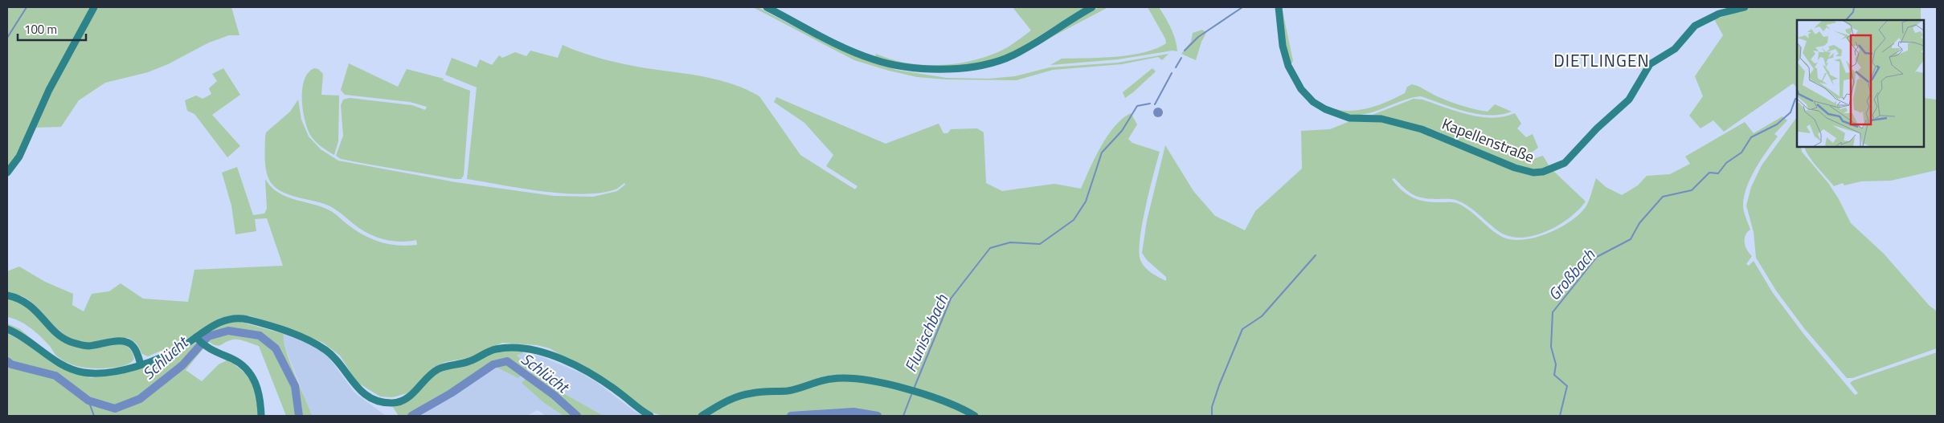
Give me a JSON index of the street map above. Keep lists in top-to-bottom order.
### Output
{
  "streets": {
    "street": ["Kapellenstraße"]
  },
  "districts": ["DIETLINGEN"],
  "water": ["Großbach", "Flunischbach", "Schlücht"],
  "scale_bar": "100 m"
}
